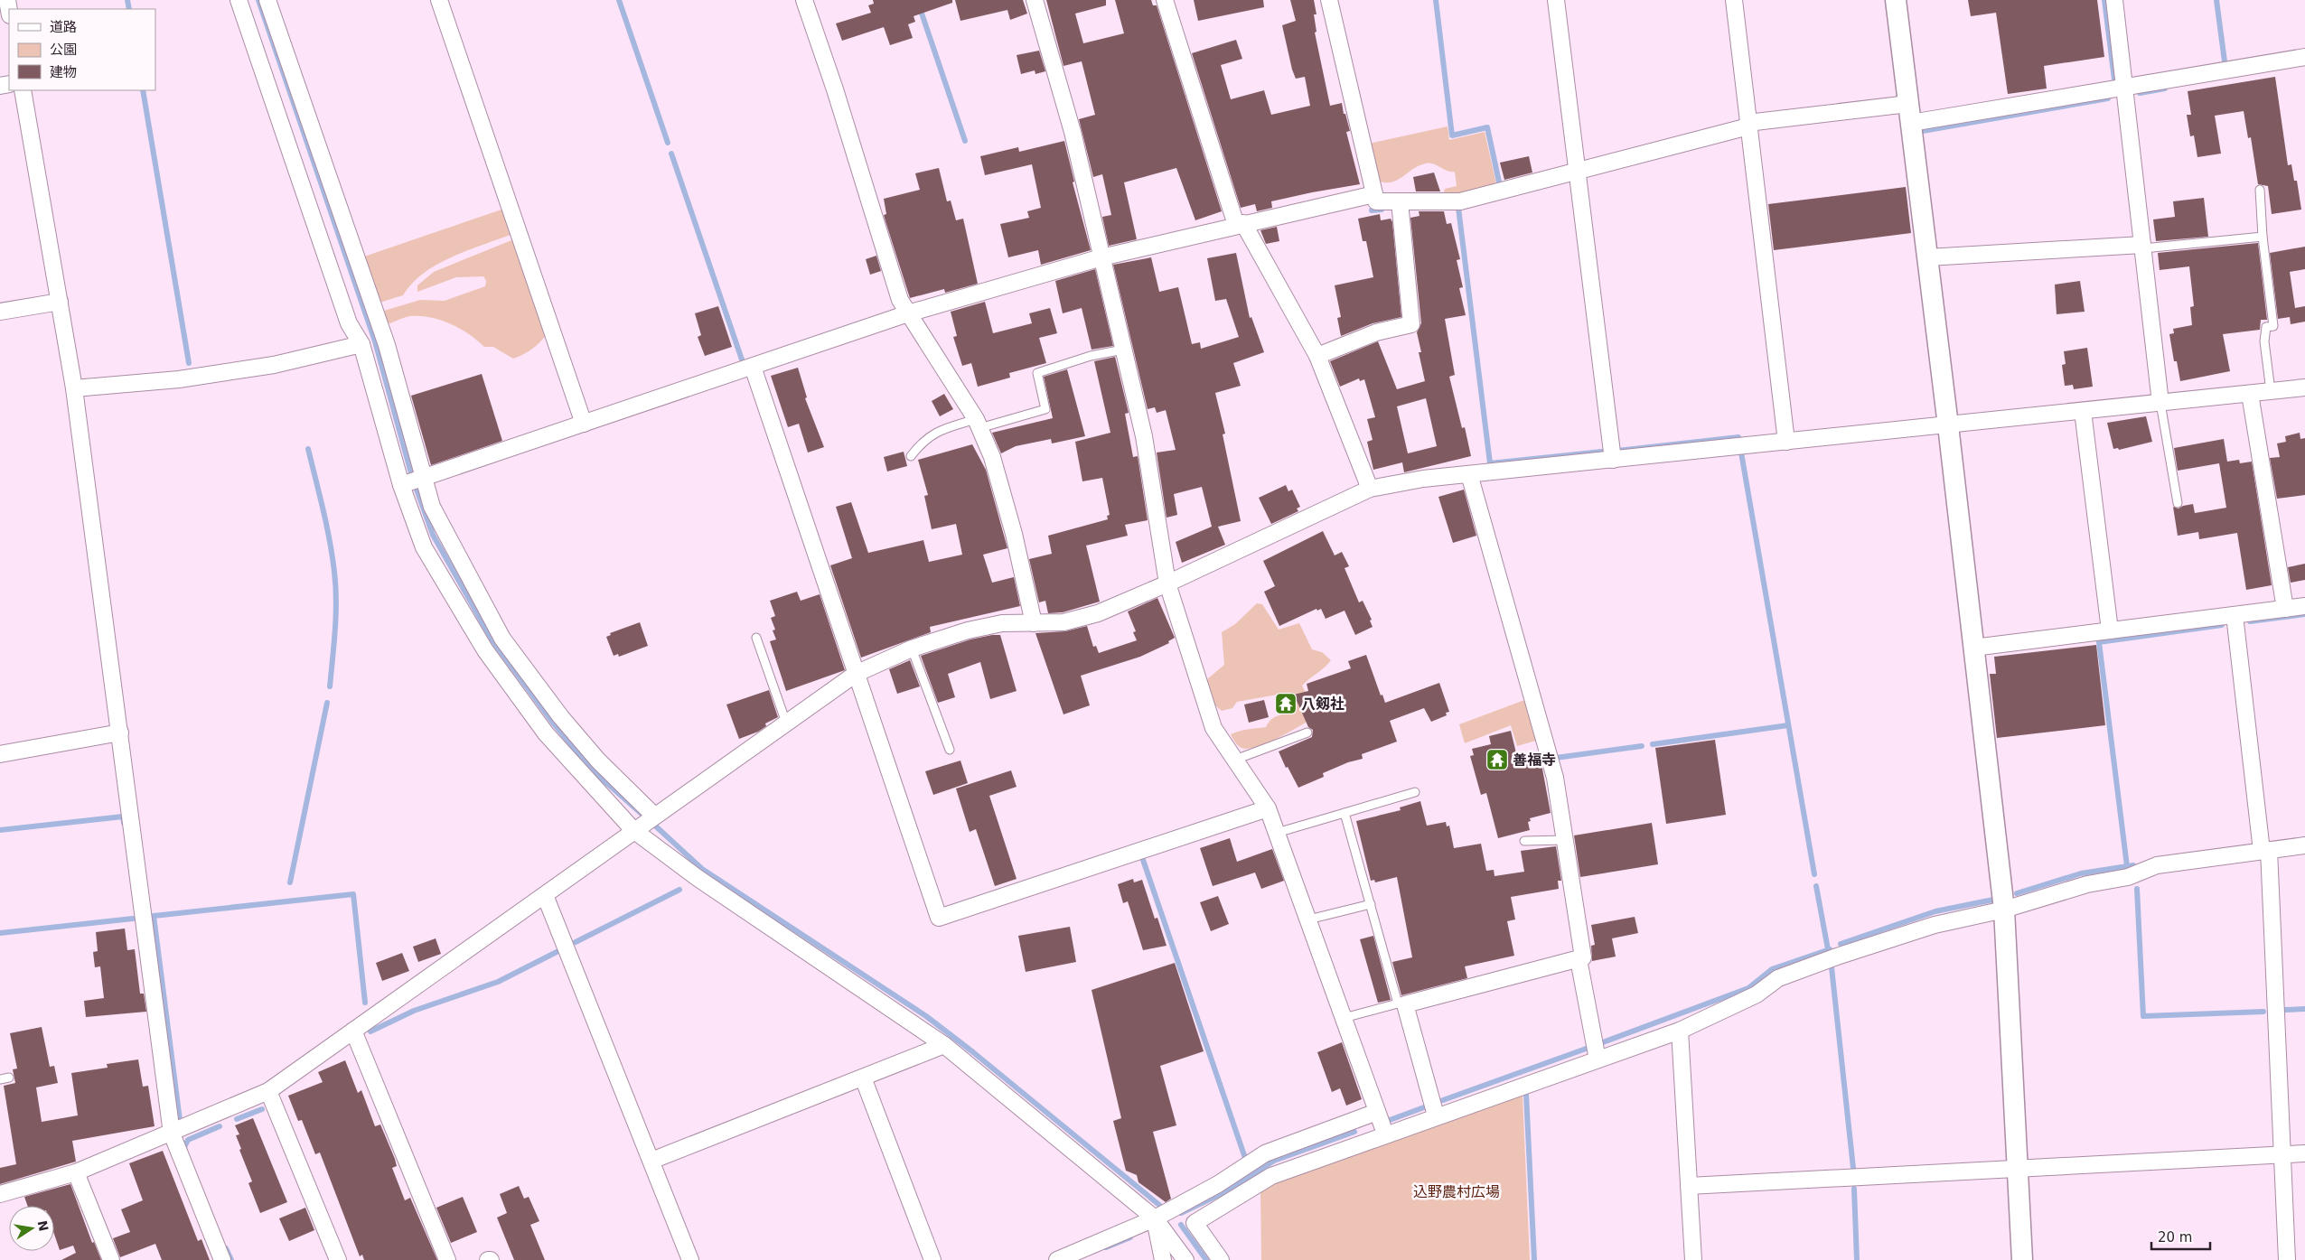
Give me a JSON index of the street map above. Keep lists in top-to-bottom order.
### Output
{
  "parks": ["込野農村広場"],
  "places": {
    "temple": ["八剱社", "善福寺"]
  },
  "legend": ["道路", "公園", "建物"],
  "scale_bar": "20 m",
  "north": "right"
}
